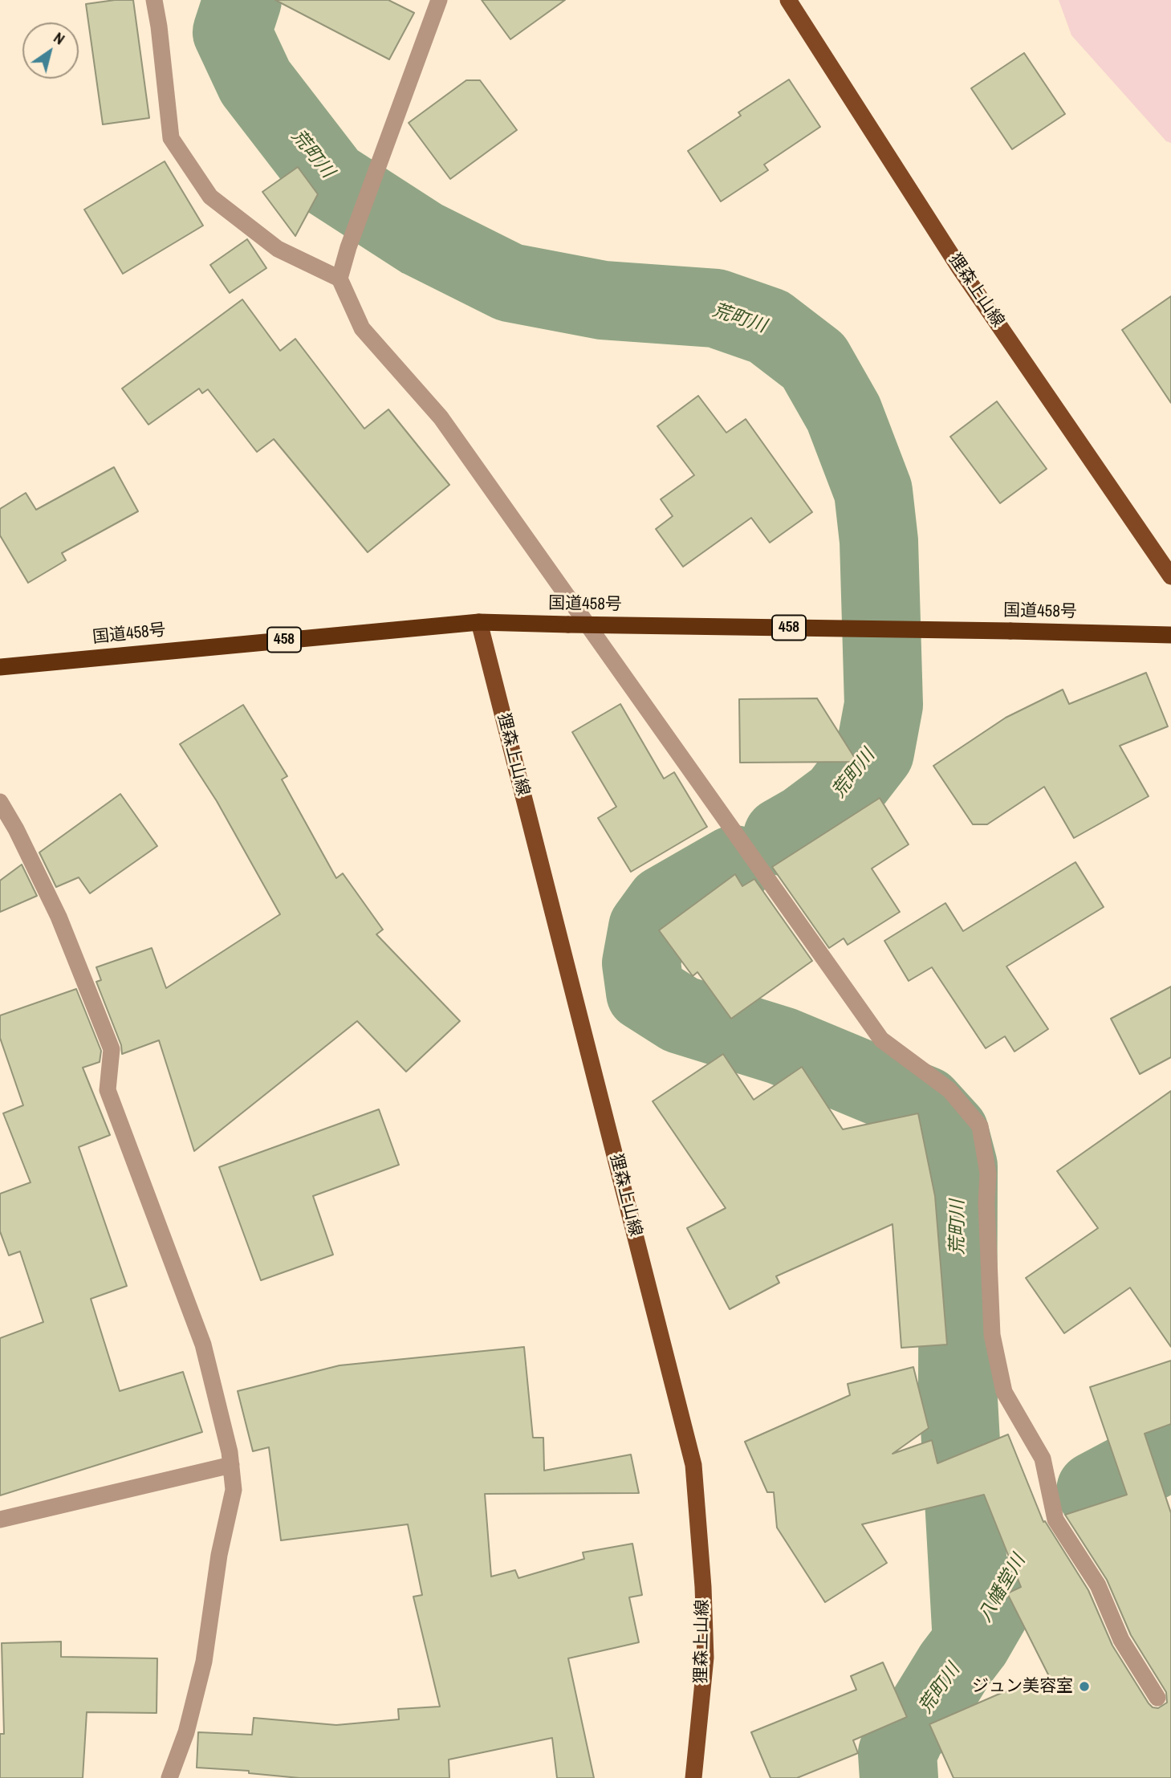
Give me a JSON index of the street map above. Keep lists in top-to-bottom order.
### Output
{
  "streets": {
    "highway": ["国道458号", "458"],
    "main road": ["狸森上山線"]
  },
  "crossings": [
    ["狸森上山線", "国道458号"]
  ],
  "water": ["荒町川", "八幡堂川"],
  "places": ["ジュン美容室"],
  "north": "top right"
}
